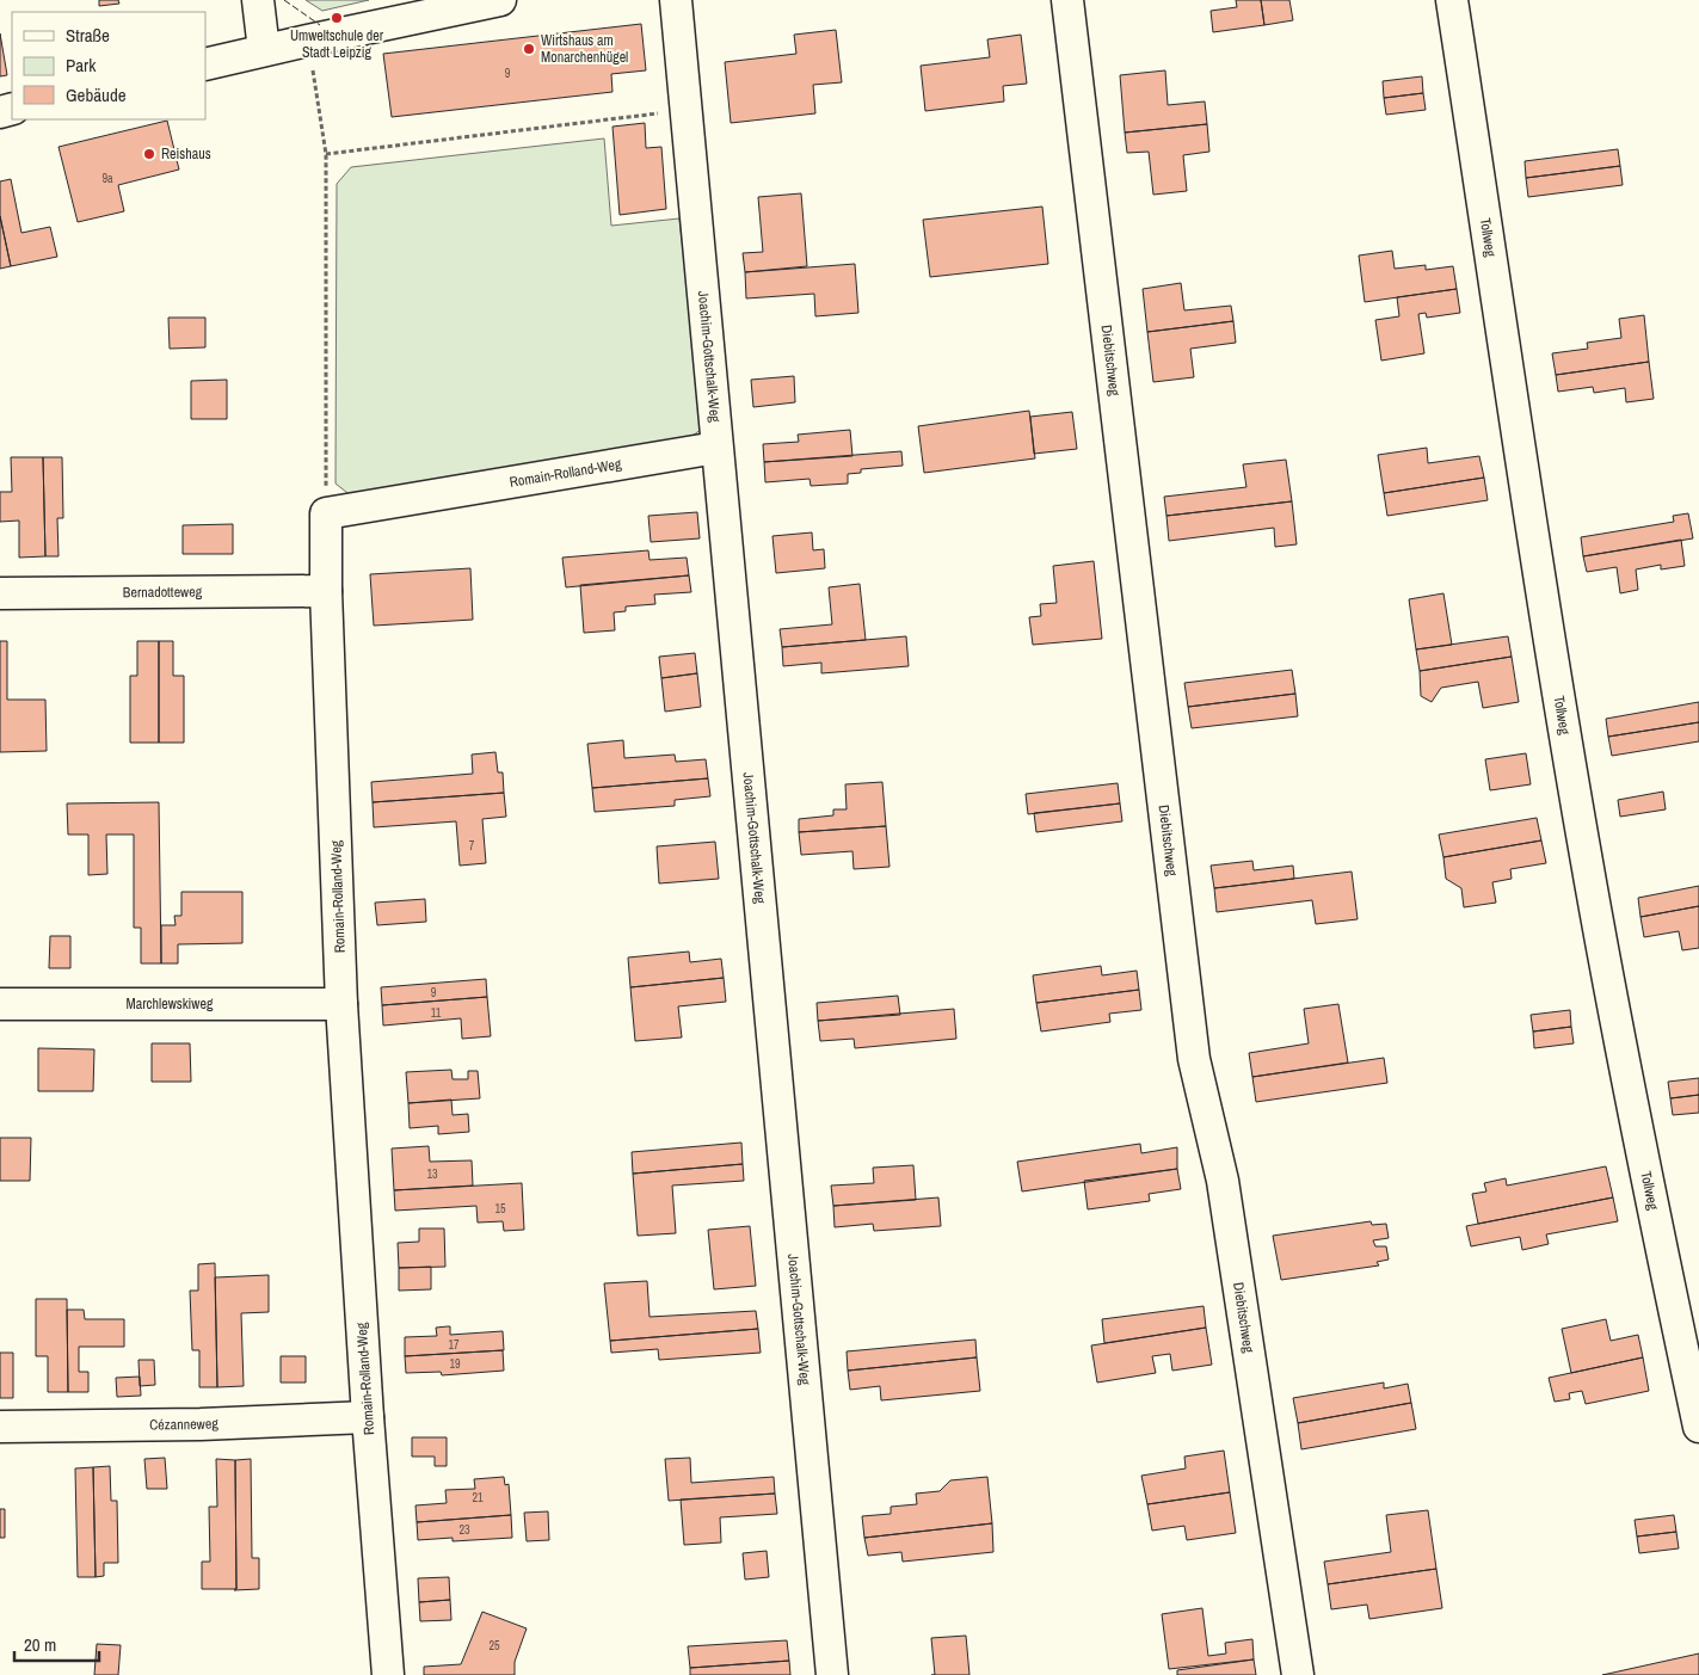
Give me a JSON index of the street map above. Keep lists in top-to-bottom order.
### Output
{
  "streets": {
    "street": [
      "Tollweg",
      "Joachim-Gottschalk-Weg",
      "Diebitschweg",
      "Romain-Rolland-Weg",
      "Bernadotteweg",
      "Marchlewskiweg",
      "Cézanneweg"
    ]
  },
  "crossings": [
    ["Joachim-Gottschalk-Weg", "Romain-Rolland-Weg"],
    ["Romain-Rolland-Weg", "Bernadotteweg"],
    ["Romain-Rolland-Weg", "Marchlewskiweg"],
    ["Romain-Rolland-Weg", "Cézanneweg"]
  ],
  "places": ["Umweltschule der Stadt Leipzig", "Wirtshaus am Monarchenhügel", "Reishaus"],
  "house_numbers": [
    "9",
    "9a",
    "7",
    "9",
    "11",
    "13",
    "15",
    "17",
    "19",
    "21",
    "23",
    "25"
  ],
  "legend": ["Straße", "Park", "Gebäude"],
  "scale_bar": "20 m"
}
